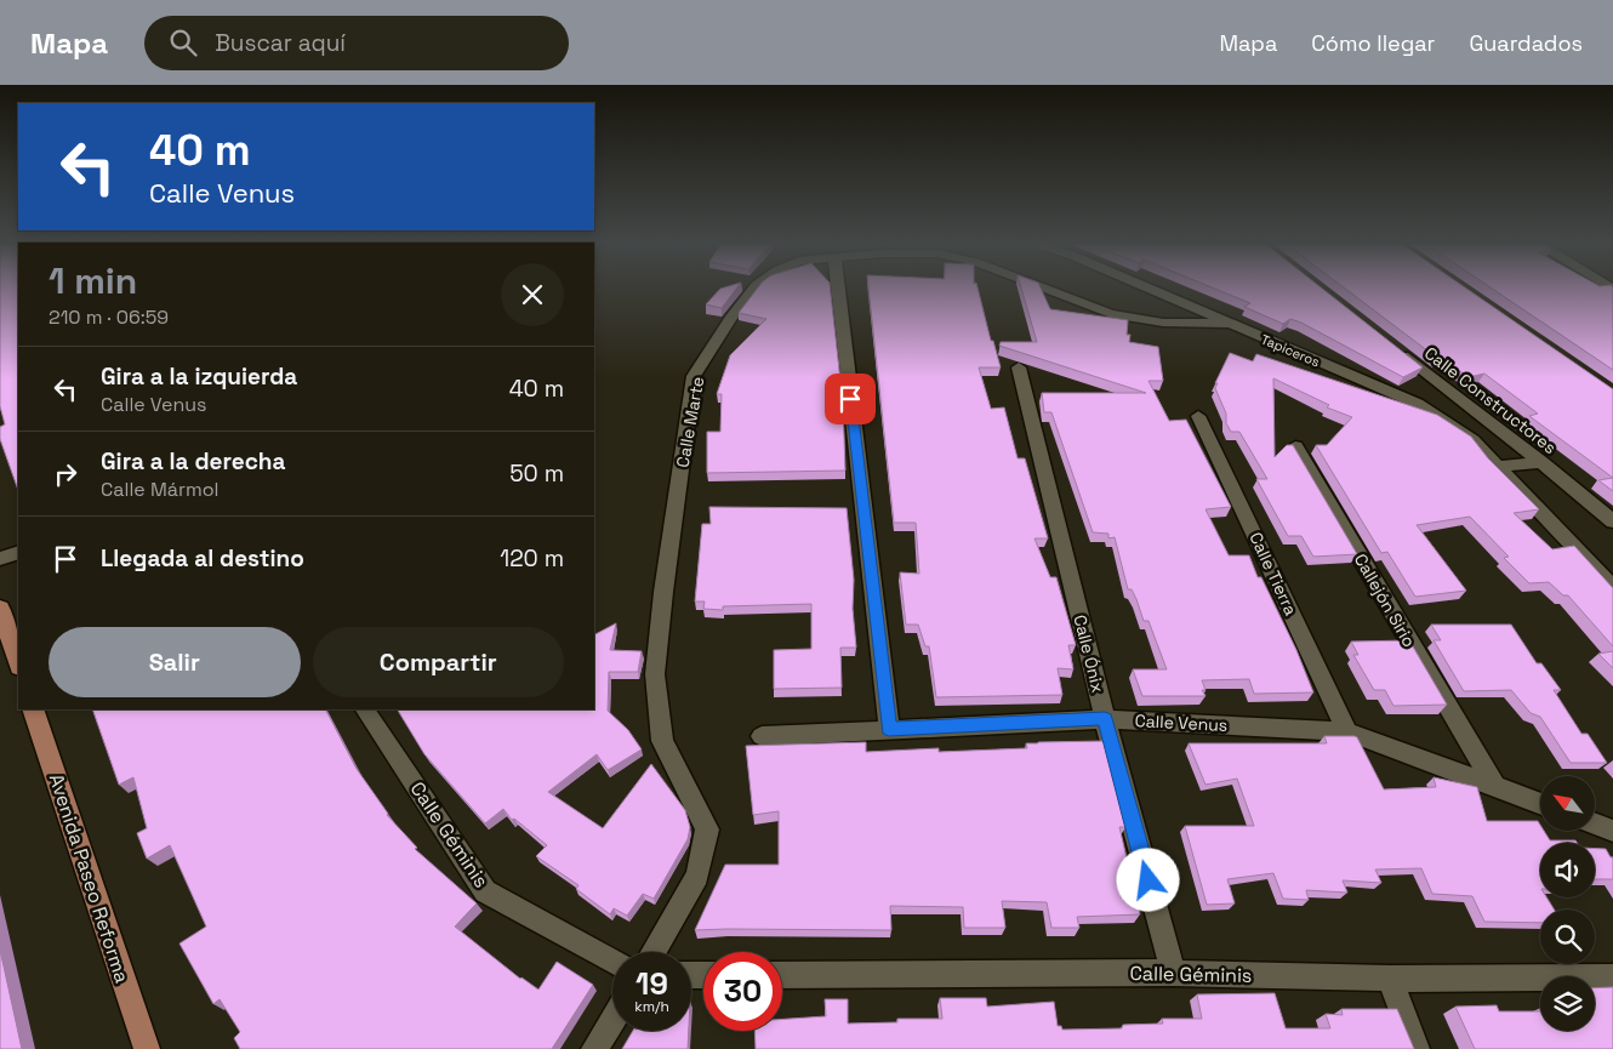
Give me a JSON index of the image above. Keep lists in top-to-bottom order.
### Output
{
  "streets": {
    "main road": ["Avenida Paseo Reforma"],
    "street": [
      "Tapiceros",
      "Calle Constructores",
      "Calle Marte",
      "Calle Tierra",
      "Callejón Sirio",
      "Calle Ónix",
      "Calle Venus",
      "Calle Géminis"
    ]
  },
  "crossings": [
    ["Tapiceros", "Calle Marte"],
    ["Calle Tierra", "Calle Venus"],
    ["Callejón Sirio", "Calle Venus"],
    ["Calle Ónix", "Calle Venus"],
    ["Calle Ónix", "Calle Géminis"]
  ],
  "north": "top left",
  "page": {
    "header": "Mapa",
    "search": "Buscar aquí",
    "nav": ["Mapa", "Cómo llegar", "Guardados"],
    "turn": ["40 m", "Calle Venus"],
    "heading": ["1 min", "210 m · 06:59"],
    "list": [
      {
        "name": "Gira a la izquierda",
        "note": "Calle Venus",
        "value": "40 m"
      },
      {
        "name": "Gira a la derecha",
        "note": "Calle Mármol",
        "value": "50 m"
      },
      {
        "name": "Llegada al destino",
        "value": "120 m"
      }
    ],
    "buttons": ["Salir", "Compartir"],
    "speed": "19 km/h",
    "limit": "30"
  }
}
